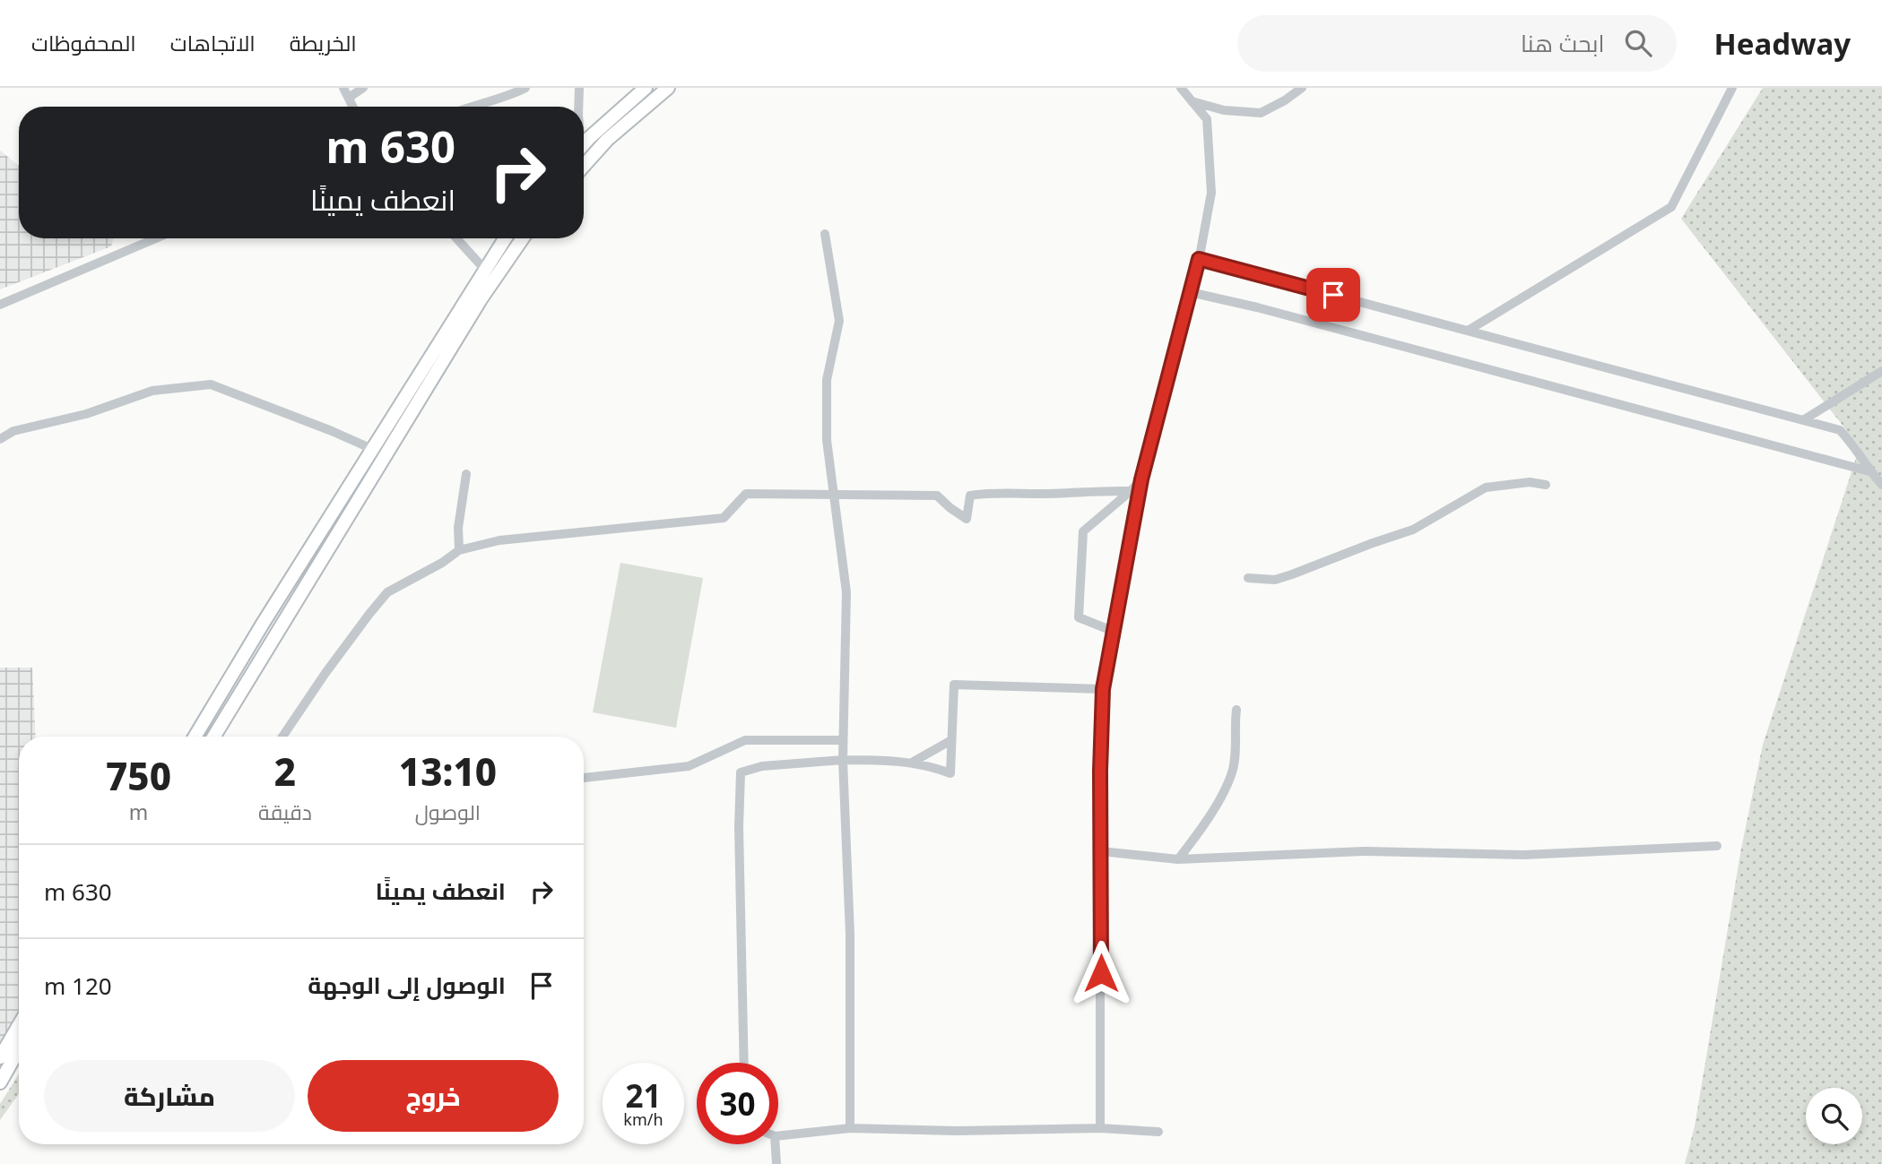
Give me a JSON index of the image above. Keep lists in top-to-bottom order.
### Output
{
  "page": {
    "header": "Headway",
    "search": "ابحث هنا",
    "nav": ["الخريطة", "الاتجاهات", "المحفوظات"],
    "turn": ["630 m", "انعطف يمينًا"],
    "eta": [
      "13:10",
      "الوصول",
      "2",
      "دقيقة",
      "750",
      "m"
    ],
    "list": [
      {
        "name": "انعطف يمينًا",
        "value": "630 m"
      },
      {
        "name": "الوصول إلى الوجهة",
        "value": "120 m"
      }
    ],
    "buttons": ["خروج", "مشاركة"],
    "speed": "21 km/h",
    "limit": "30"
  }
}
